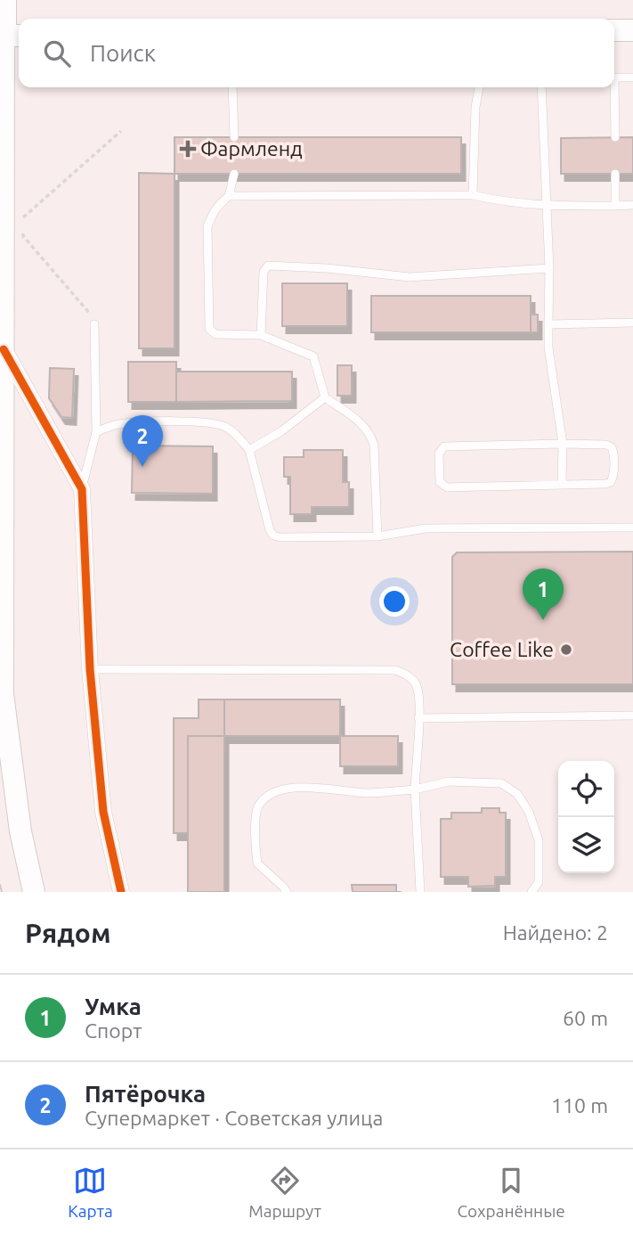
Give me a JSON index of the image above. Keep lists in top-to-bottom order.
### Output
{
  "places": {
    "health": ["Фармленд"],
    "other": ["Coffee Like"]
  },
  "page": {
    "search": "Поиск",
    "pins": ["2", "1"],
    "heading": ["Рядом", "Найдено: 2"],
    "list": [
      {
        "mark": "1",
        "name": "Умка",
        "note": "Спорт",
        "value": "60 m"
      },
      {
        "mark": "2",
        "name": "Пятёрочка",
        "note": "Супермаркет · Советская улица",
        "value": "110 m"
      }
    ],
    "nav": ["Карта", "Маршрут", "Сохранённые"]
  }
}
